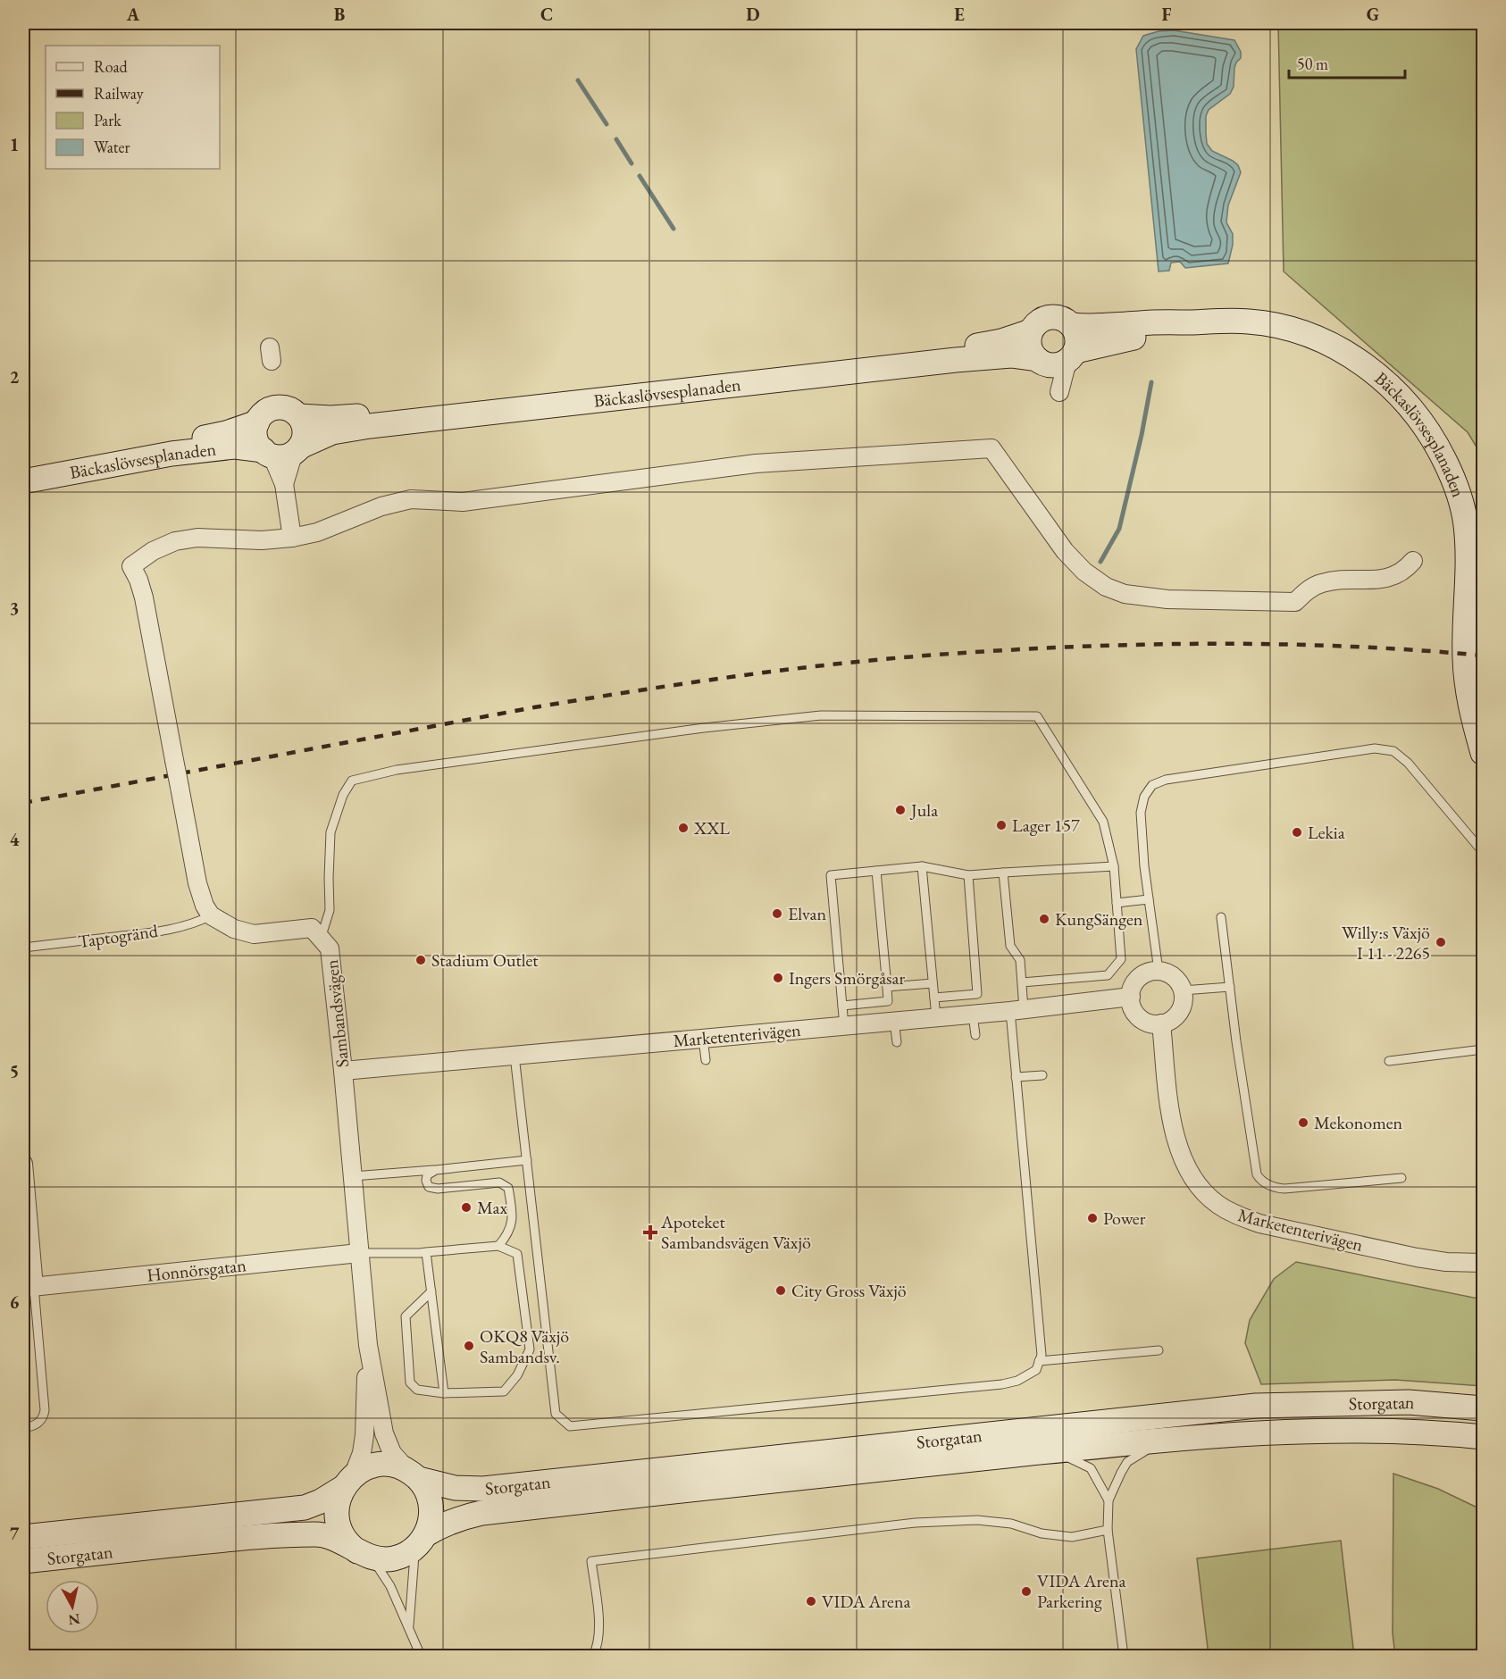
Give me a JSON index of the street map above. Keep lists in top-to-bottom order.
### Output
{
  "streets": {
    "street": [
      "Bäckaslövsesplanaden",
      "Sambandsvägen",
      "Marketenterivägen",
      "Honnörsgatan",
      "Storgatan"
    ],
    "lane": ["Taptogränd"]
  },
  "crossings": [
    ["Taptogränd", "Sambandsvägen"],
    ["Sambandsvägen", "Marketenterivägen"],
    ["Sambandsvägen", "Honnörsgatan"],
    ["Sambandsvägen", "Storgatan"]
  ],
  "places": {
    "other": [
      "Jula",
      "Lager 157",
      "XXL",
      "Lekia",
      "Elvan",
      "KungSängen",
      "Willy:s Växjö I 11 - 2265",
      "Stadium Outlet",
      "Ingers Smörgåsar",
      "Mekonomen",
      "Max",
      "Power",
      "City Gross Växjö",
      "OKQ8 Växjö Sambandsv.",
      "VIDA Arena Parkering",
      "VIDA Arena"
    ],
    "health": ["Apoteket Sambandsvägen Växjö"]
  },
  "legend": [
    "Road",
    "Railway",
    "Park",
    "Water"
  ],
  "scale_bar": "50 m",
  "north": "bottom",
  "grid": {
    "columns": [
      "A",
      "B",
      "C",
      "D",
      "E",
      "F",
      "G"
    ],
    "rows": [
      "1",
      "2",
      "3",
      "4",
      "5",
      "6",
      "7"
    ]
  }
}
